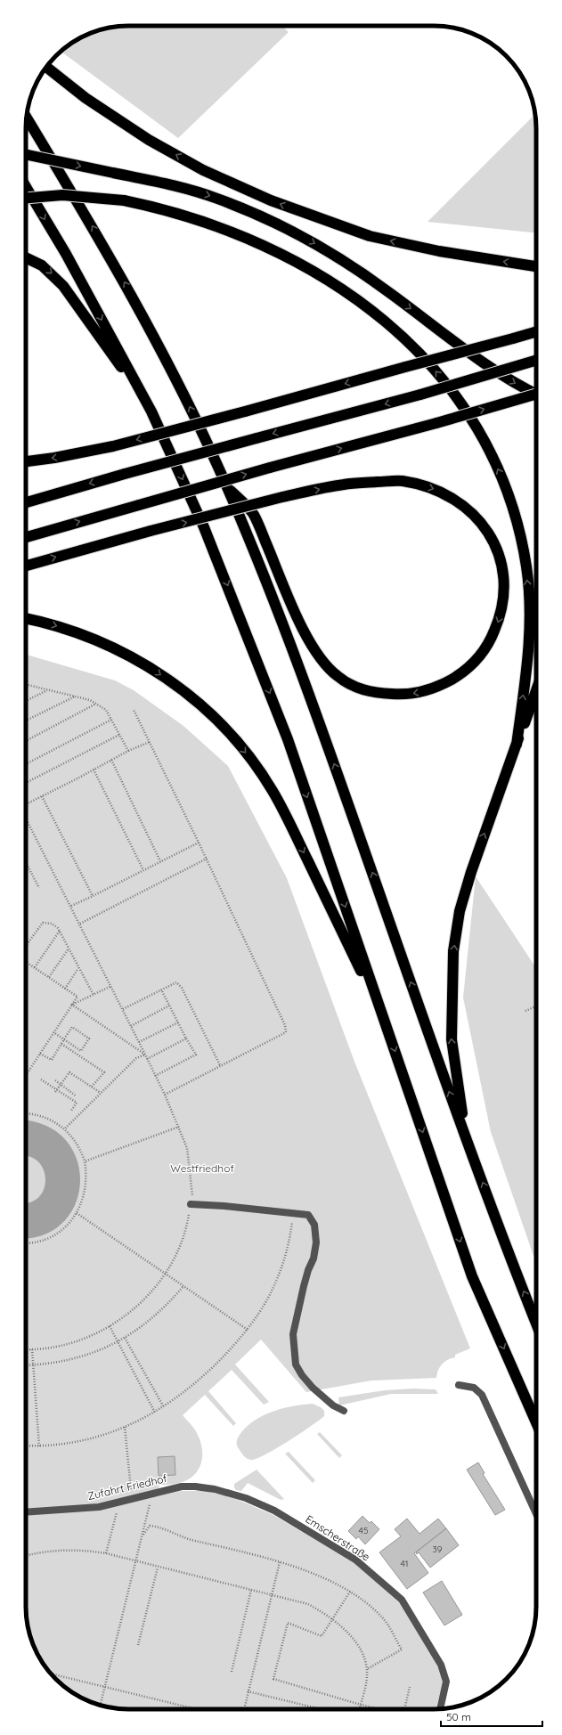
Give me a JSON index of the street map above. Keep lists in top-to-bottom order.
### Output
{
  "streets": {
    "street": ["Zufahrt Friedhof", "Emscherstraße"]
  },
  "crossings": [
    ["Zufahrt Friedhof", "Emscherstraße"]
  ],
  "parks": ["Westfriedhof"],
  "house_numbers": ["45", "39", "41"],
  "scale_bar": "50 m"
}
